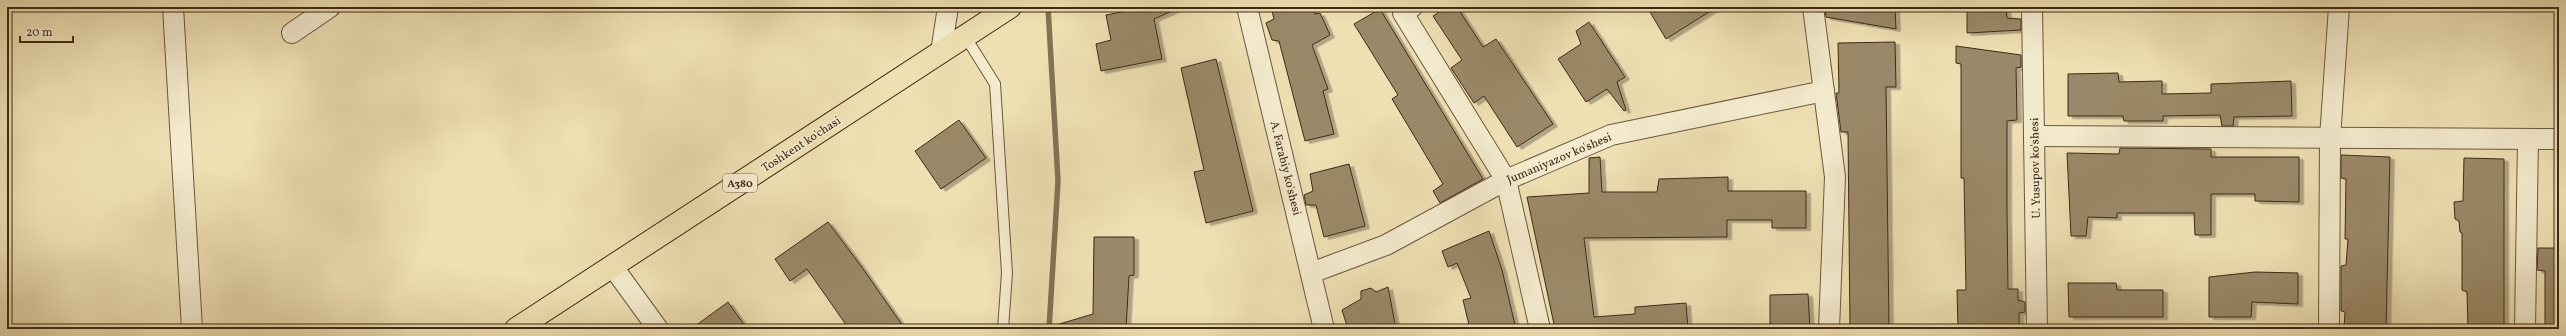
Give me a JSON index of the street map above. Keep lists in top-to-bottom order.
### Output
{
  "streets": {
    "highway": ["Toshkent ko'chasi", "A380"],
    "street": ["Jumaniyazov ko'shesi", "A. Farabiy ko'shesi", "U. Yusupov ko'shesi"]
  },
  "crossings": [
    ["Toshkent ko'chasi", "A380"],
    ["Jumaniyazov ko'shesi", "A. Farabiy ko'shesi"]
  ],
  "scale_bar": "20 m"
}
